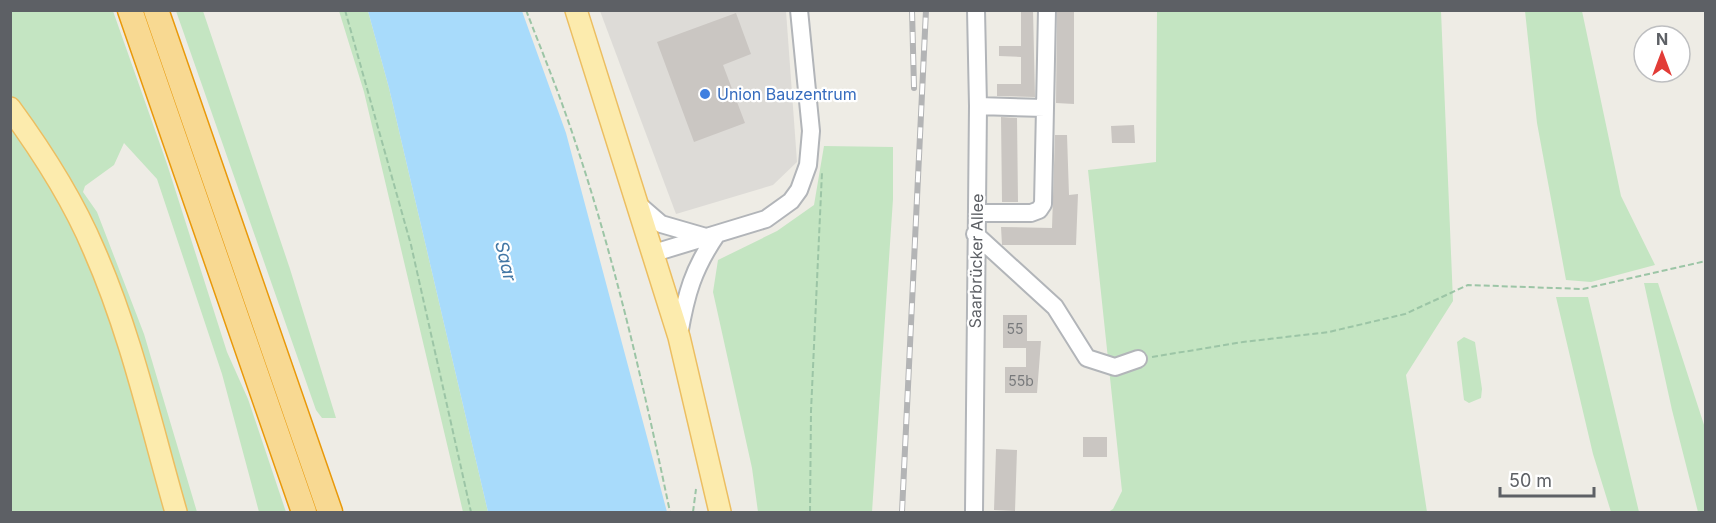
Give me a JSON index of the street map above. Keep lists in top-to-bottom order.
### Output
{
  "streets": {
    "street": ["Saarbrücker Allee"]
  },
  "water": ["Saar"],
  "places": ["Union Bauzentrum"],
  "house_numbers": ["55", "55b"],
  "scale_bar": "50 m",
  "north": "top"
}
